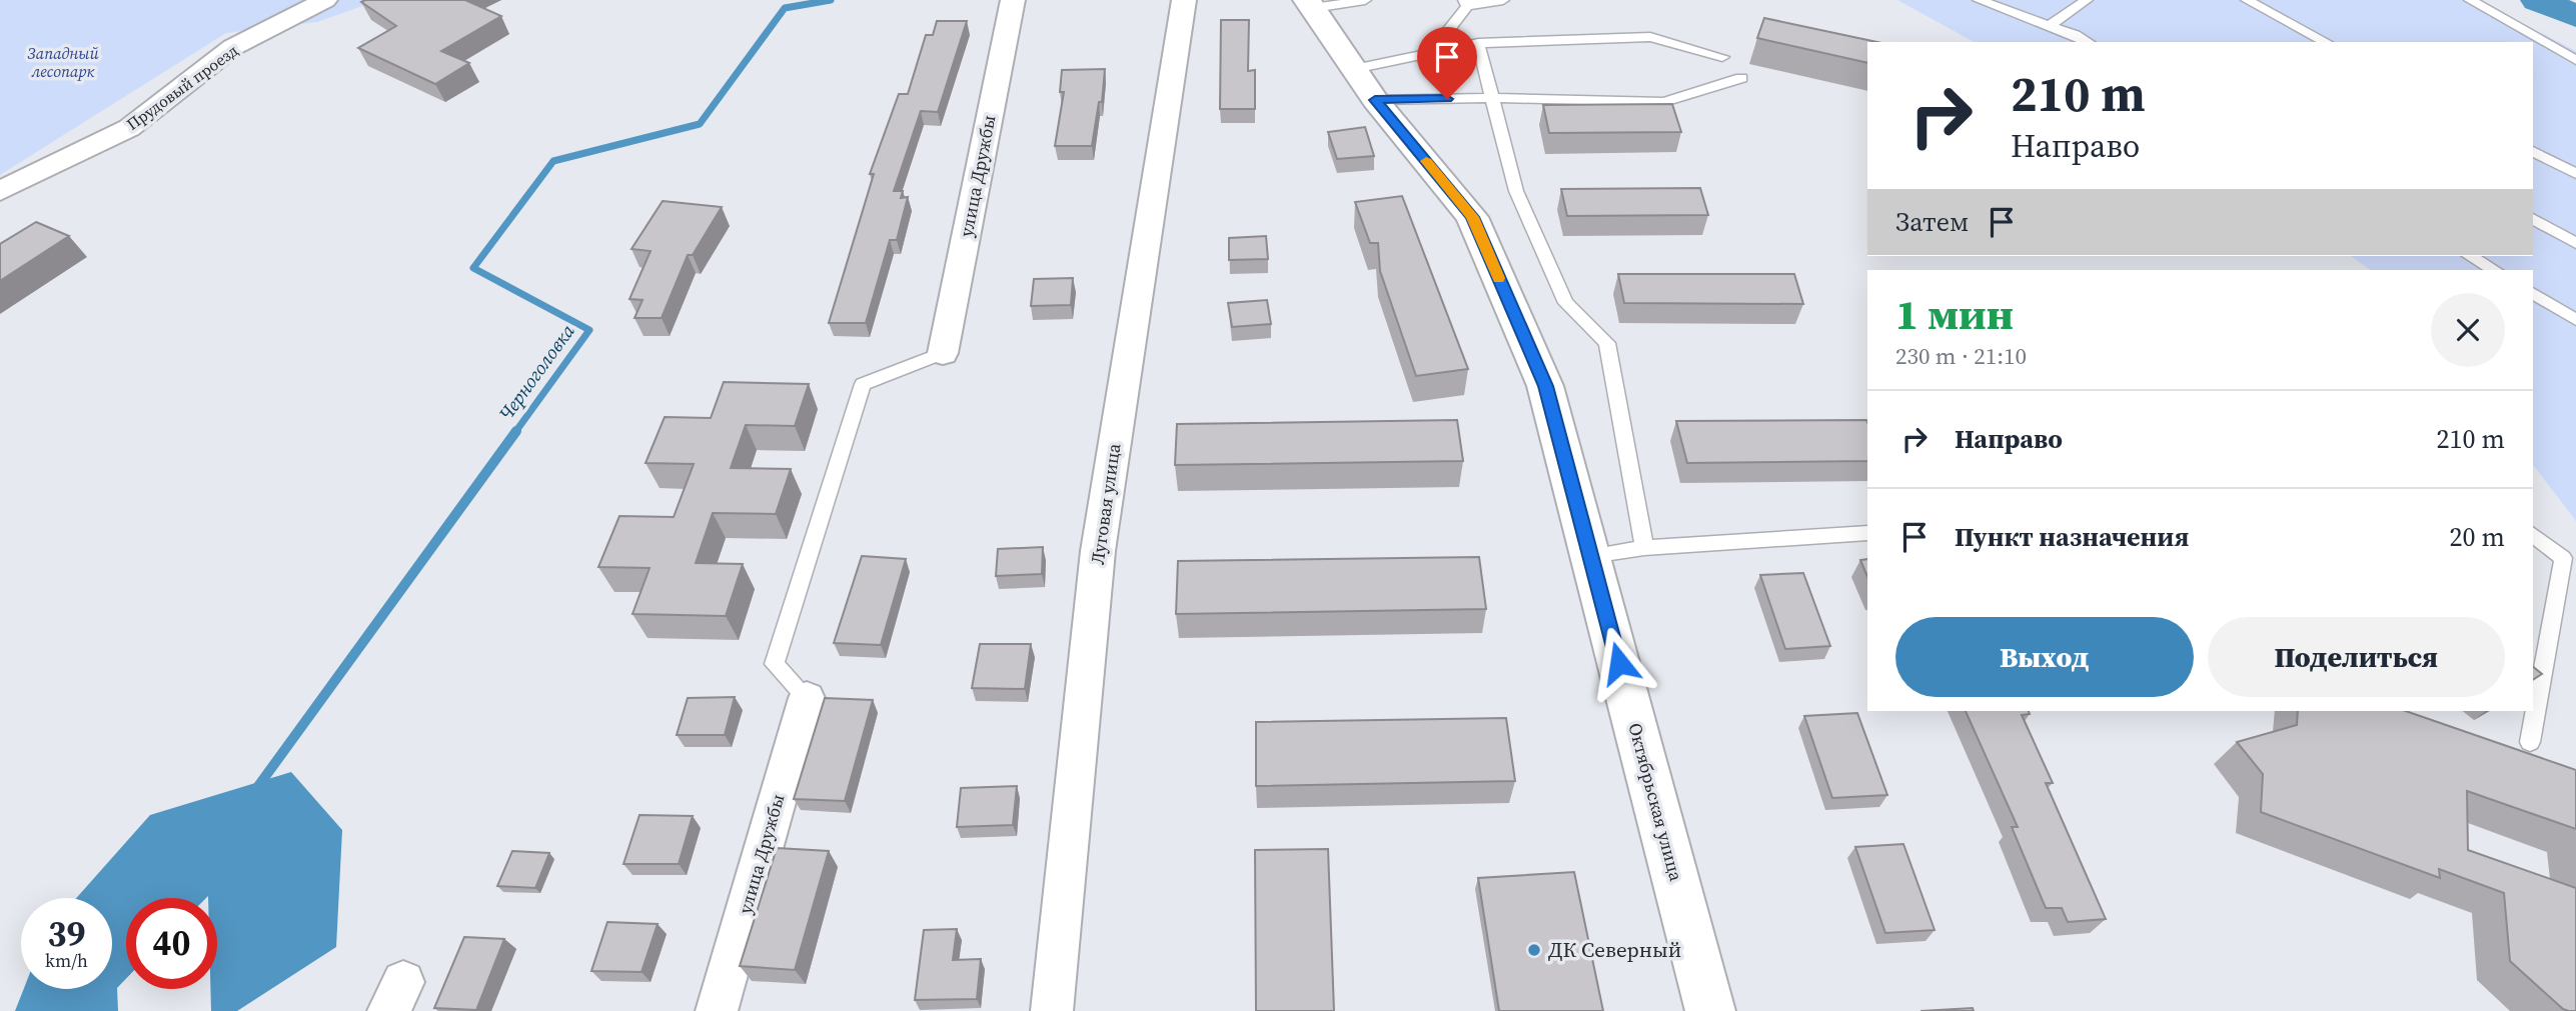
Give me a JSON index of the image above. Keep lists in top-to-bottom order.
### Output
{
  "streets": {
    "street": [
      "Прудовый проезд",
      "улица Дружбы",
      "Луговая улица",
      "Октябрьская улица"
    ]
  },
  "water": ["Черноголовка"],
  "parks": ["Западный лесопарк"],
  "places": ["ДК Северный"],
  "page": {
    "turn": ["210 m", "Направо"],
    "then": "Затем",
    "heading": ["1 мин", "230 m · 21:10"],
    "list": [
      {
        "name": "Направо",
        "value": "210 m"
      },
      {
        "name": "Пункт назначения",
        "value": "20 m"
      }
    ],
    "buttons": ["Выход", "Поделиться"],
    "speed": "39 km/h",
    "limit": "40"
  }
}
